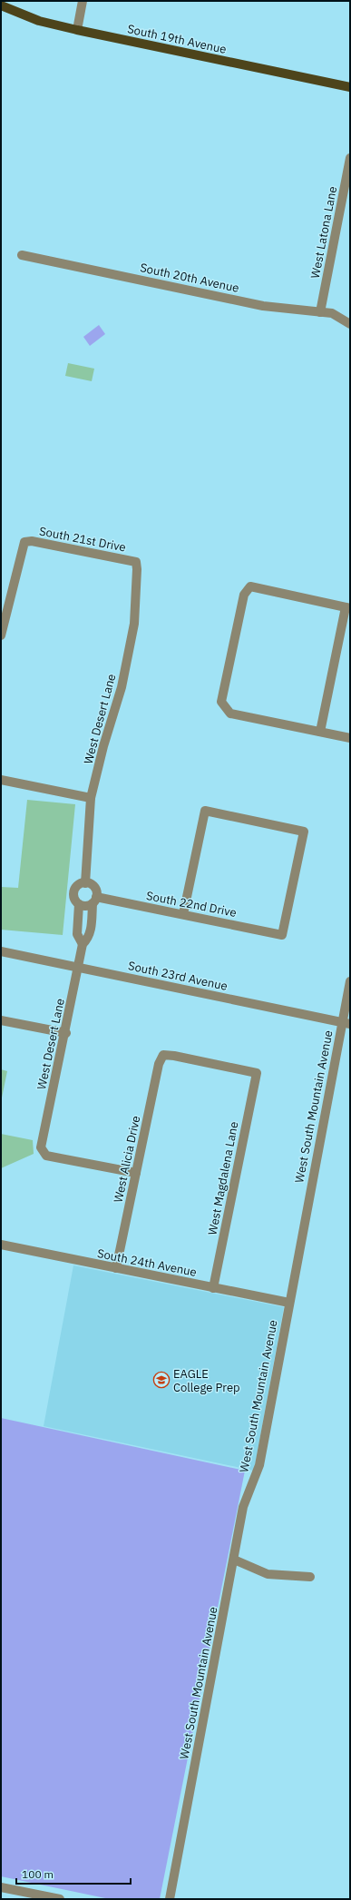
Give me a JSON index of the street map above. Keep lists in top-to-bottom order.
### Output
{
  "streets": {
    "main road": ["South 19th Avenue"],
    "street": [
      "West Latona Lane",
      "South 20th Avenue",
      "South 21st Drive",
      "West Desert Lane",
      "South 22nd Drive",
      "South 23rd Avenue",
      "West South Mountain Avenue",
      "West Alicia Drive",
      "West Magdalena Lane",
      "South 24th Avenue"
    ]
  },
  "crossings": [
    ["West Latona Lane", "South 20th Avenue"],
    ["South 21st Drive", "West Desert Lane"],
    ["West Desert Lane", "South 22nd Drive"],
    ["West Desert Lane", "South 23rd Avenue"],
    ["West Desert Lane", "West Alicia Drive"],
    ["South 23rd Avenue", "West South Mountain Avenue"],
    ["West South Mountain Avenue", "South 24th Avenue"],
    ["West Alicia Drive", "West Magdalena Lane"],
    ["West Alicia Drive", "South 24th Avenue"],
    ["West Magdalena Lane", "South 24th Avenue"]
  ],
  "places": {
    "school or university": ["EAGLE College Prep"]
  },
  "scale_bar": "100 m"
}
